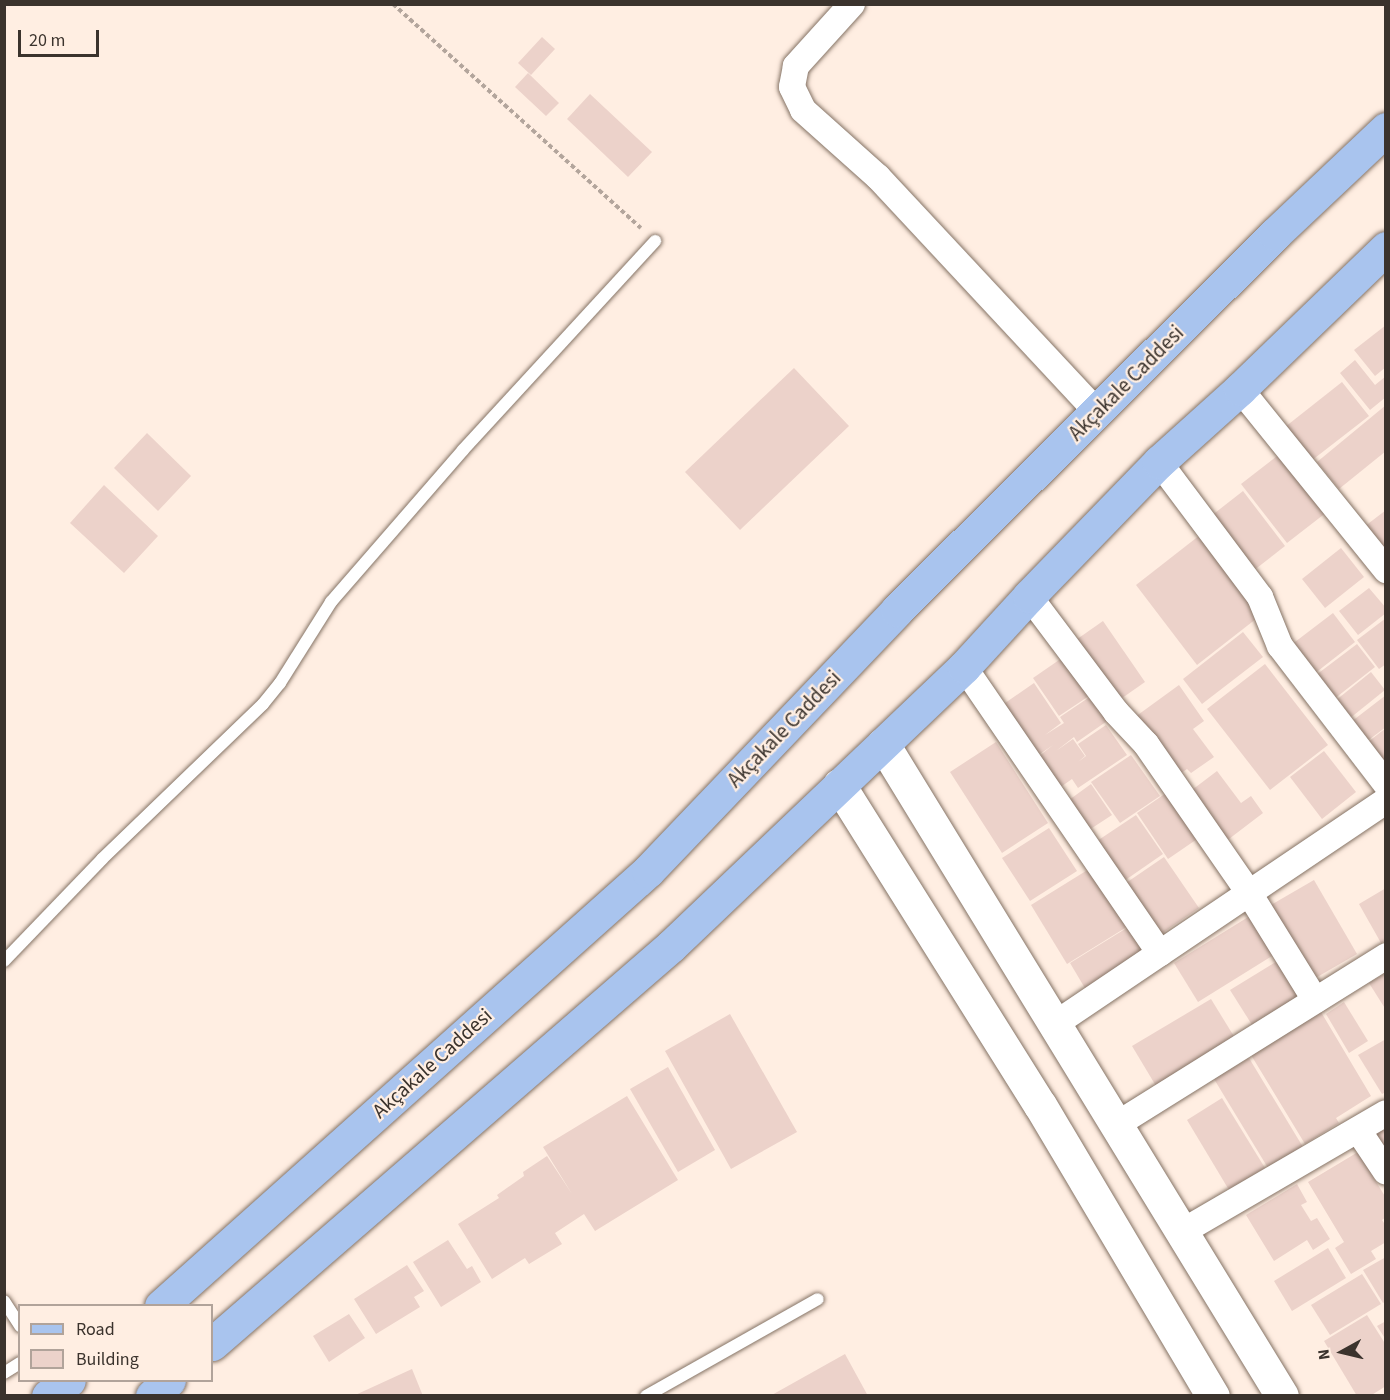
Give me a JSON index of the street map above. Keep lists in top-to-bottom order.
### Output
{
  "streets": {
    "main road": ["Akçakale Caddesi"]
  },
  "legend": ["Road", "Building"],
  "scale_bar": "20 m",
  "north": "left"
}
